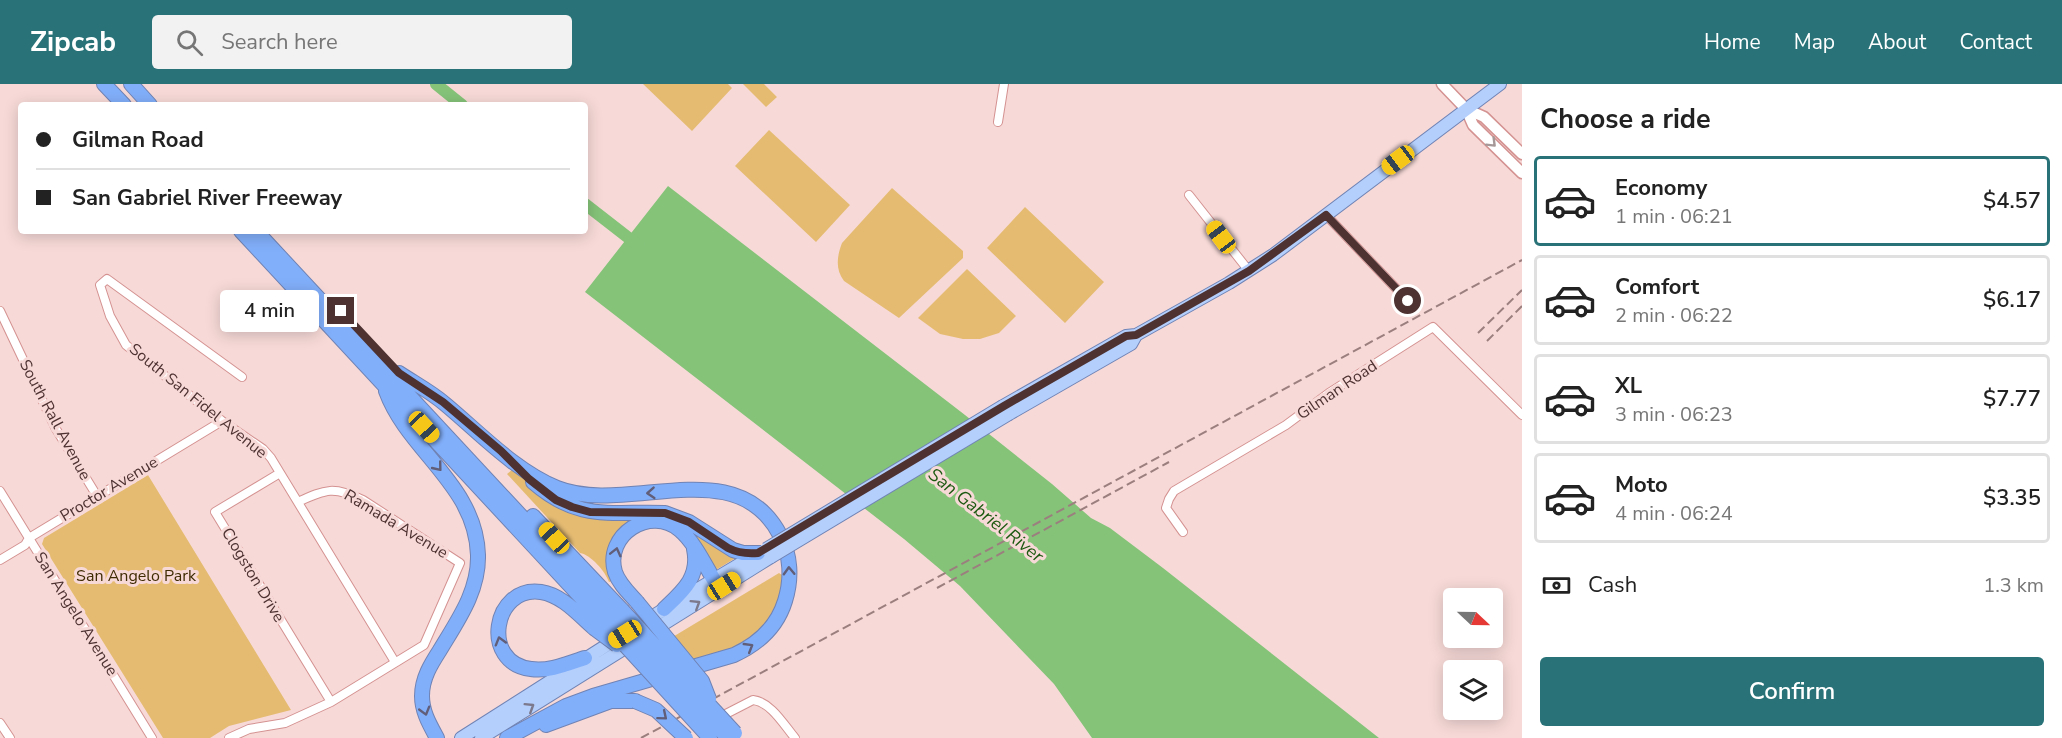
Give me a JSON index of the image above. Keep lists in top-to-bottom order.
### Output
{
  "streets": {
    "street": [
      "Gilman Road",
      "South San Fidel Avenue",
      "South Rall Avenue",
      "Proctor Avenue",
      "Ramada Avenue",
      "Clogston Drive",
      "San Angelo Avenue"
    ]
  },
  "crossings": [
    ["South San Fidel Avenue", "Proctor Avenue"],
    ["South San Fidel Avenue", "Ramada Avenue"],
    ["South San Fidel Avenue", "Clogston Drive"],
    ["South Rall Avenue", "Proctor Avenue"],
    ["Proctor Avenue", "San Angelo Avenue"]
  ],
  "water": ["San Gabriel River"],
  "parks": ["San Angelo Park"],
  "north": "right",
  "page": {
    "header": "Zipcab",
    "search": "Search here",
    "nav": [
      "Home",
      "Map",
      "About",
      "Contact"
    ],
    "heading": "Choose a ride",
    "banner": ["Gilman Road", "San Gabriel River Freeway"],
    "list": [
      {
        "name": "Economy",
        "note": "1 min · 06:21",
        "value": "$4.57"
      },
      {
        "name": "Comfort",
        "note": "2 min · 06:22",
        "value": "$6.17"
      },
      {
        "name": "XL",
        "note": "3 min · 06:23",
        "value": "$7.77"
      },
      {
        "name": "Moto",
        "note": "4 min · 06:24",
        "value": "$3.35"
      }
    ],
    "bubble": "4 min",
    "pay": ["Cash", "1.3 km"],
    "buttons": "Confirm"
  }
}
